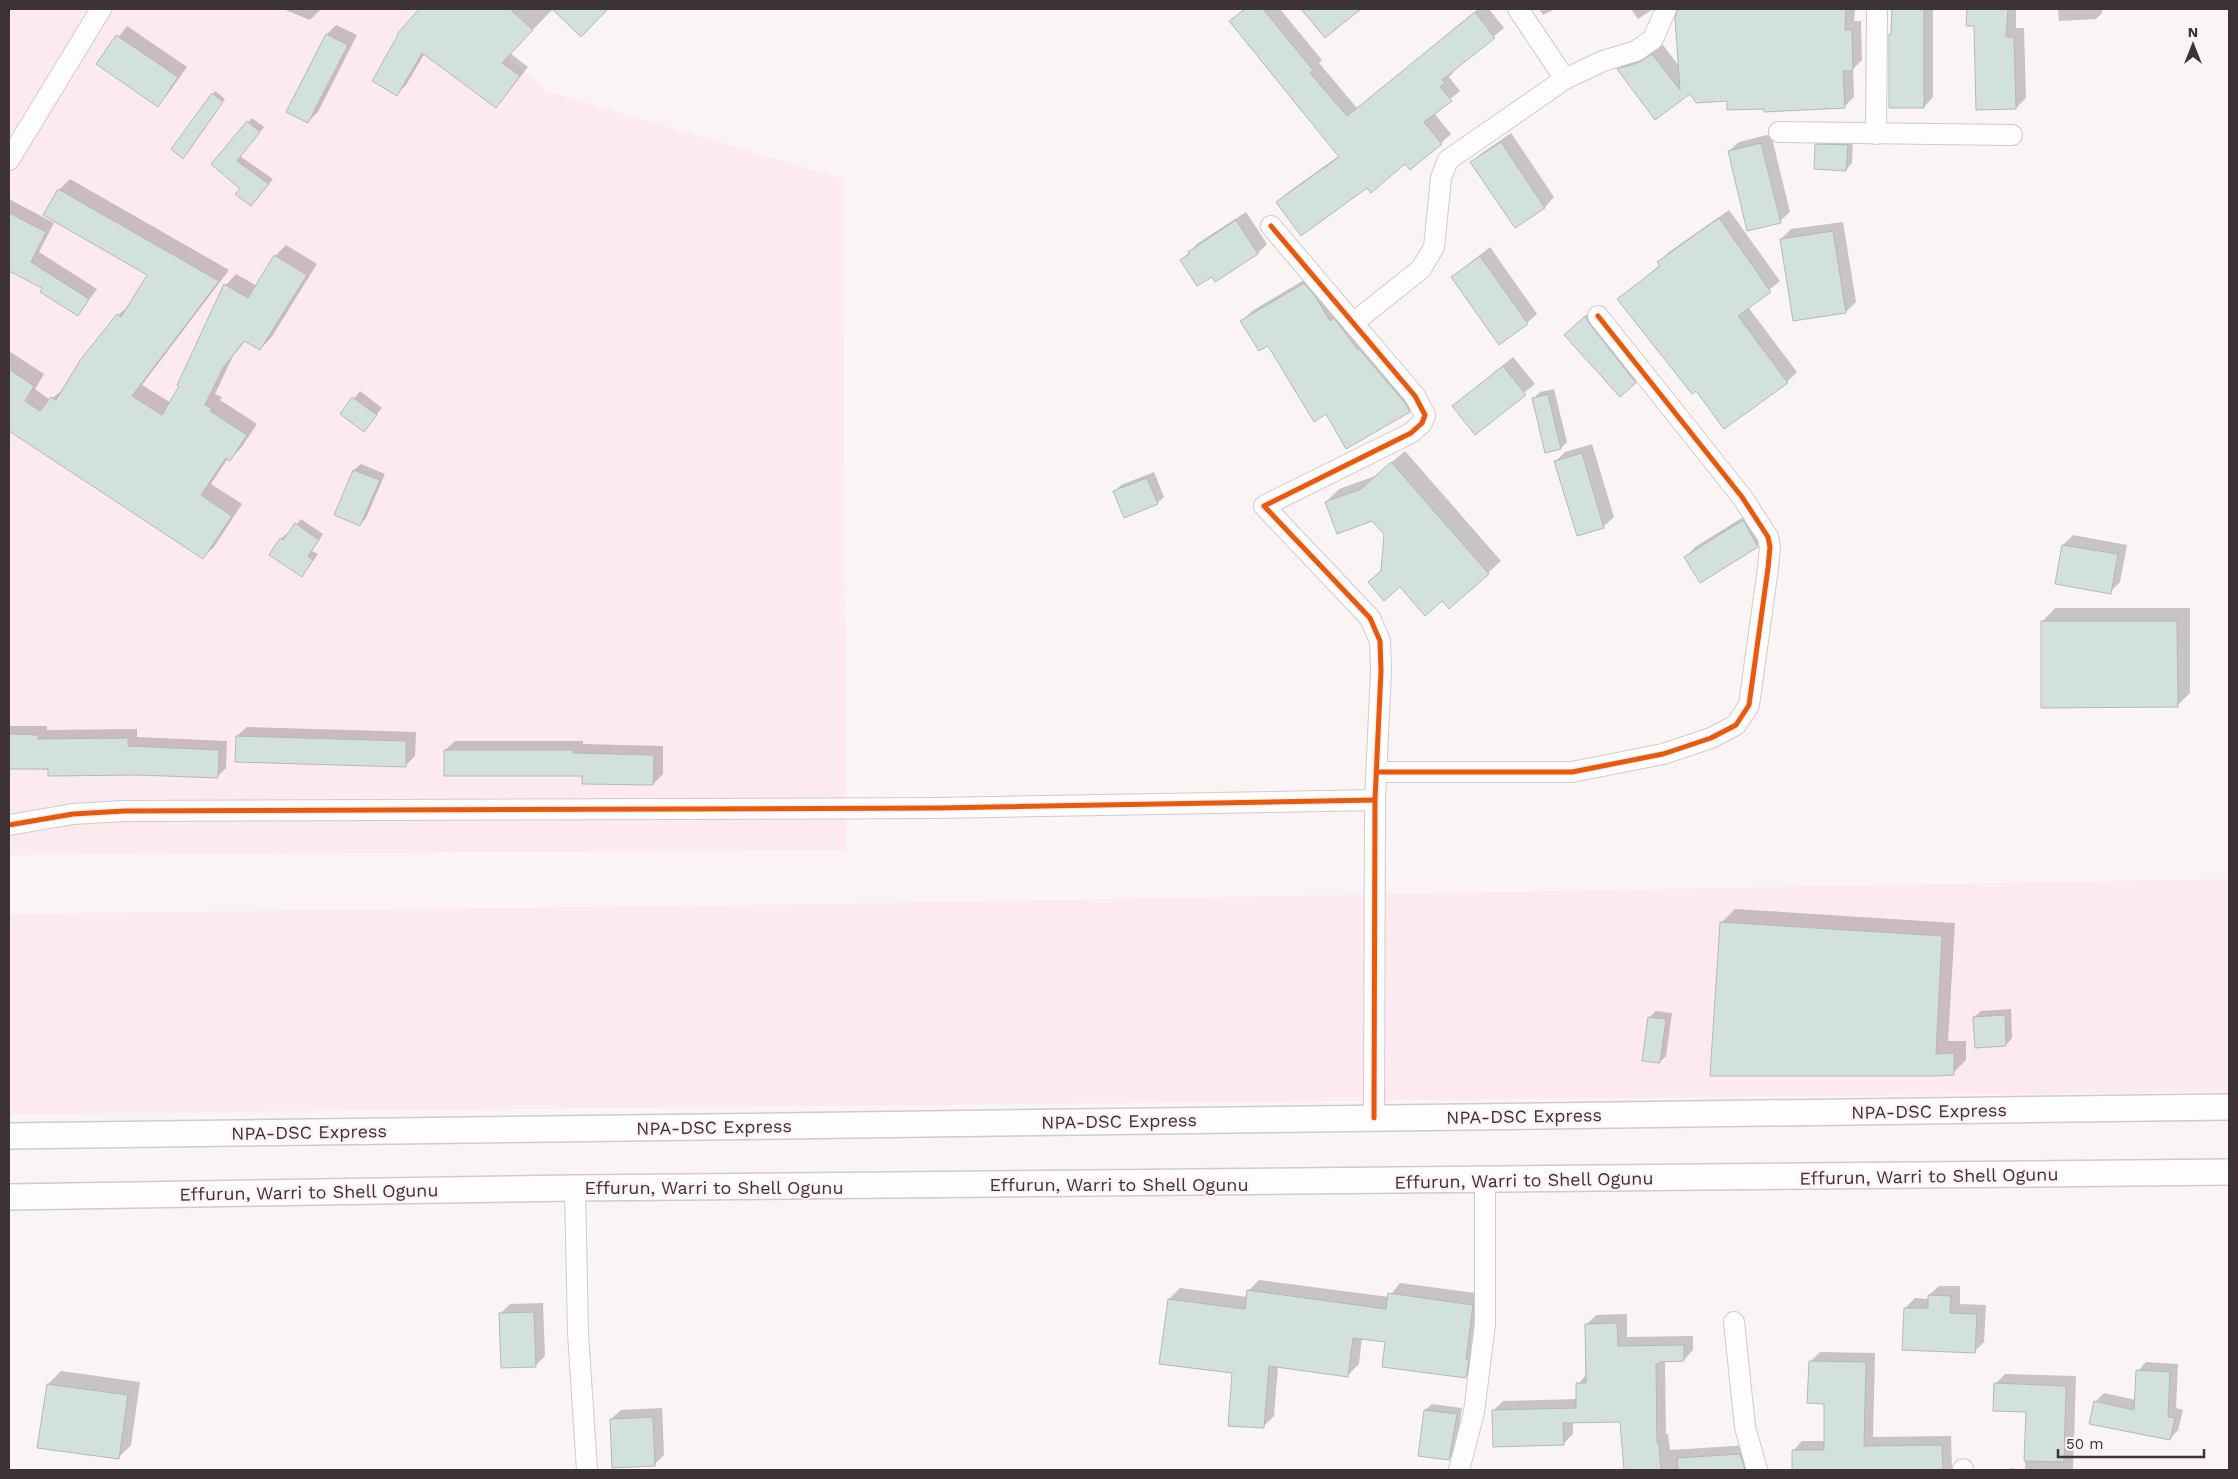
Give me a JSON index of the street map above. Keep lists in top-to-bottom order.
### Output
{
  "streets": {
    "main road": ["NPA-DSC Express", "Effurun, Warri to Shell Ogunu"]
  },
  "scale_bar": "50 m",
  "north": "top"
}
